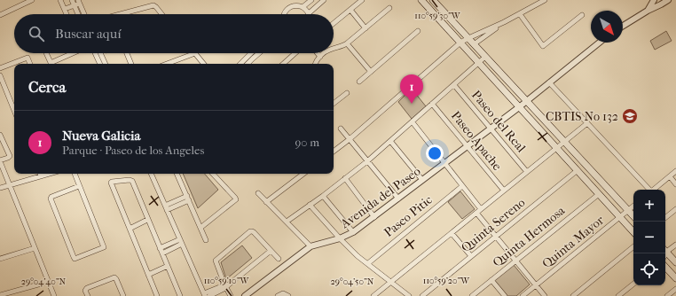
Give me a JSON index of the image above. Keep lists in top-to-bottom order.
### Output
{
  "streets": {
    "street": [
      "Paseo del Real",
      "Paseo Apache",
      "Avenida del Paseo",
      "Paseo Pitic",
      "Quinta Sereno",
      "Quinta Hermosa",
      "Quinta Mayor"
    ]
  },
  "crossings": [
    ["Paseo del Real", "Avenida del Paseo"],
    ["Paseo Apache", "Avenida del Paseo"]
  ],
  "places": {
    "school or university": ["CBTIS No 132"]
  },
  "north": "bottom right",
  "page": {
    "search": "Buscar aquí",
    "heading": "Cerca",
    "pins": "1",
    "list": [
      {
        "mark": "1",
        "name": "Nueva Galicia",
        "note": "Parque · Paseo de los Angeles",
        "value": "90 m"
      }
    ],
    "map_buttons": ["+", "−"]
  },
  "coordinates": [
    "110°59'30\"W",
    "110°59'10\"W",
    "110°59'20\"W",
    "29°04'40\"N",
    "29°04'50\"N"
  ]
}
